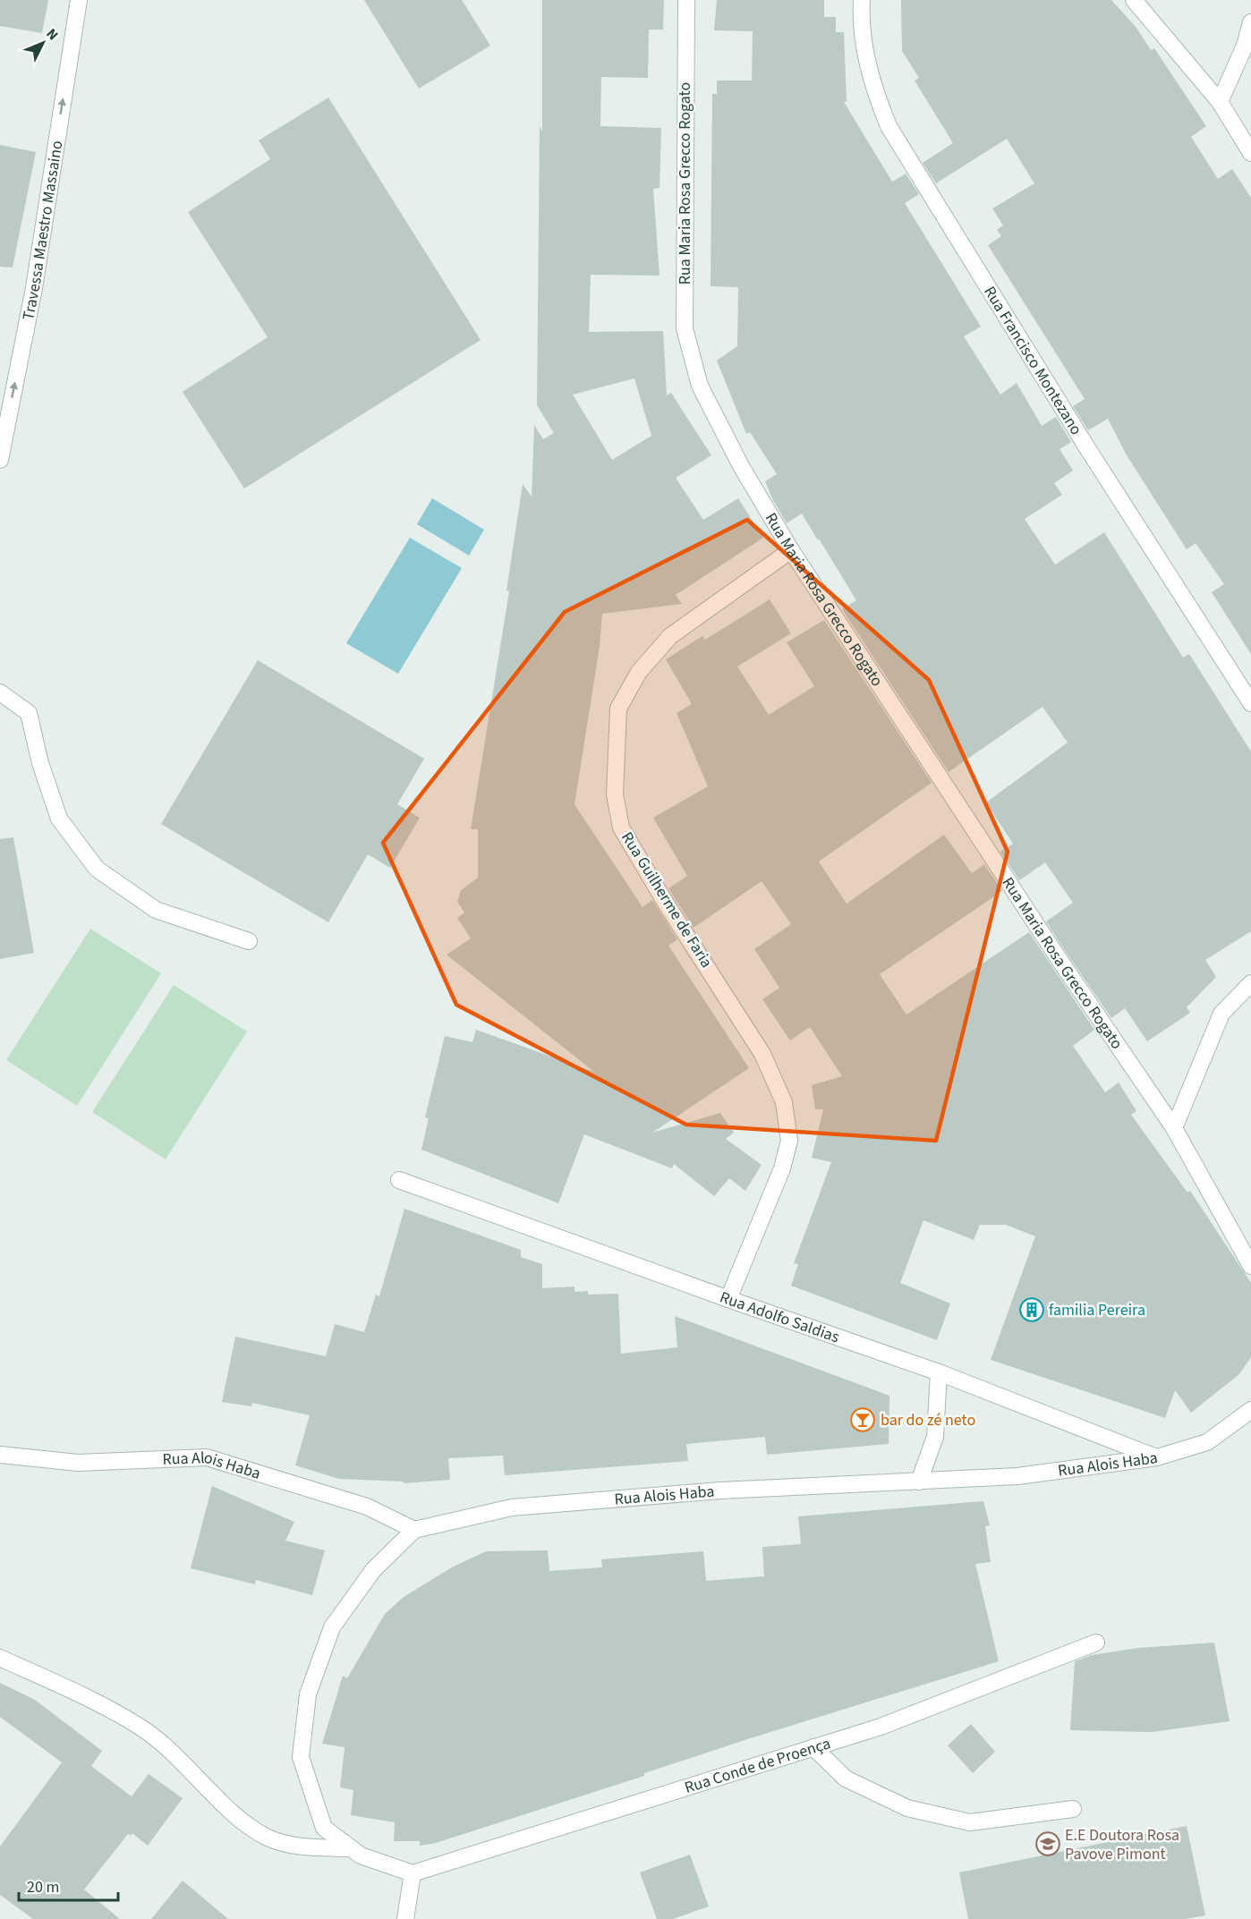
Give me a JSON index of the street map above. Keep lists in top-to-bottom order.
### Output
{
  "streets": {
    "street": [
      "Rua Maria Rosa Grecco Rogato",
      "Travessa Maestro Massaino",
      "Rua Francisco Montezano",
      "Rua Guilherme de Faria",
      "Rua Adolfo Saldias",
      "Rua Alois Haba",
      "Rua Conde de Proença"
    ]
  },
  "crossings": [
    ["Rua Maria Rosa Grecco Rogato", "Rua Guilherme de Faria"],
    ["Rua Guilherme de Faria", "Rua Adolfo Saldias"],
    ["Rua Adolfo Saldias", "Rua Alois Haba"]
  ],
  "one_way": ["Travessa Maestro Massaino"],
  "places": {
    "building": ["familia Pereira"],
    "bar": ["bar do zé neto"],
    "school or university": ["E.E Doutora Rosa Pavove Pimont"]
  },
  "scale_bar": "20 m",
  "north": "top right"
}
